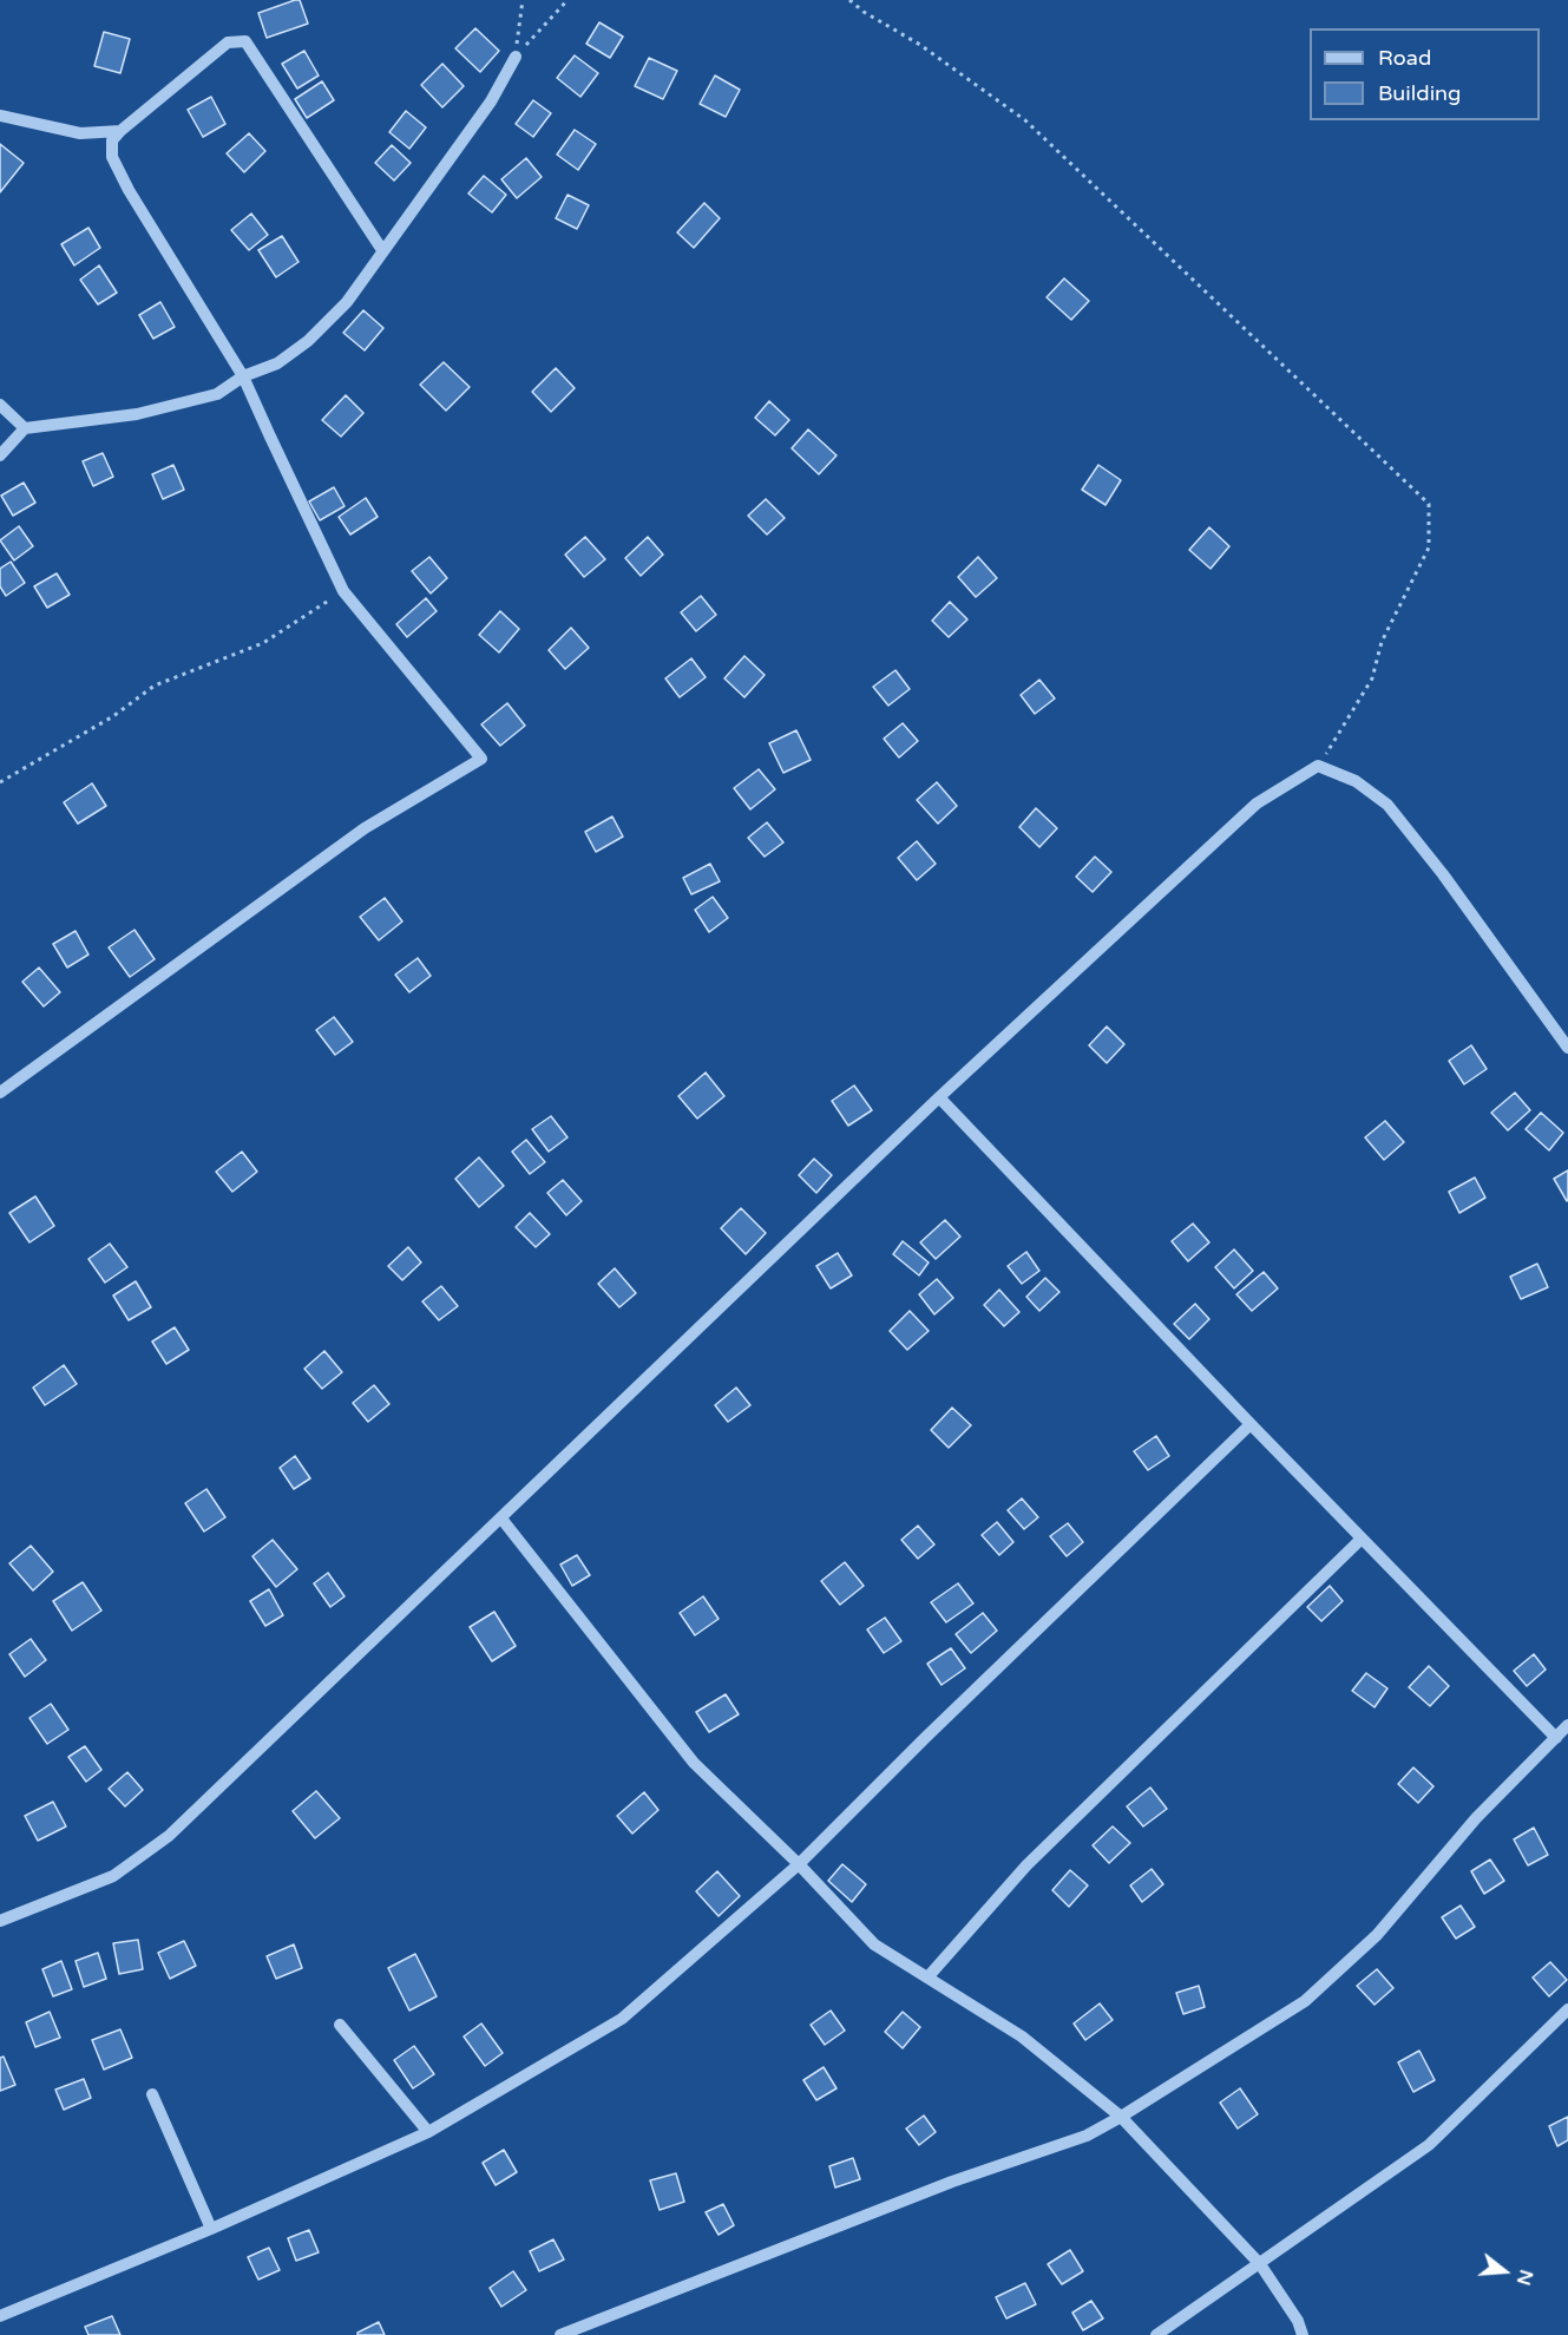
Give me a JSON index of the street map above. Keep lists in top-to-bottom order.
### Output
{
  "legend": ["Road", "Building"],
  "north": "right"
}
